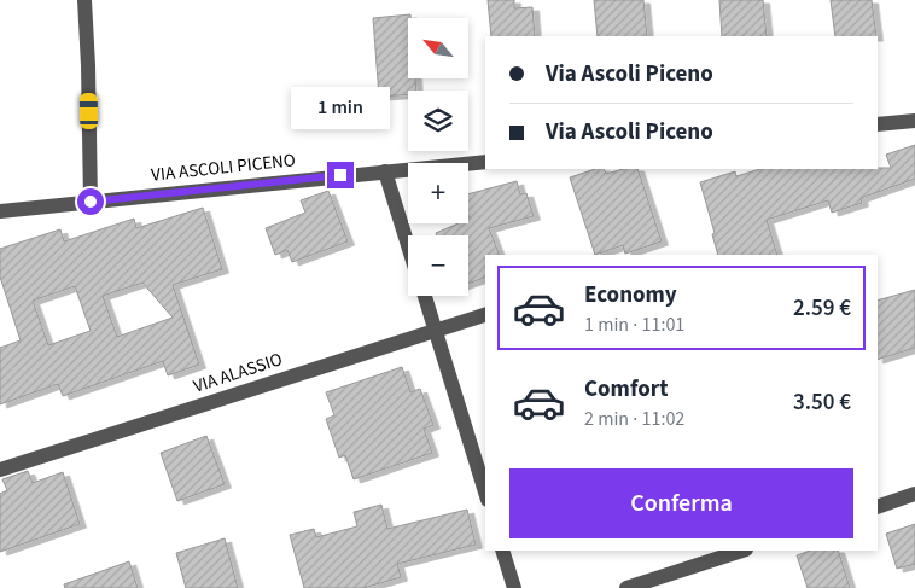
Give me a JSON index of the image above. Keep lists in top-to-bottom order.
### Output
{
  "streets": {
    "street": ["VIA ASCOLI PICENO", "VIA ALASSIO"]
  },
  "north": "top left",
  "page": {
    "map_buttons": ["+", "−"],
    "banner": ["Via Ascoli Piceno", "Via Ascoli Piceno"],
    "bubble": "1 min",
    "list": [
      {
        "name": "Economy",
        "note": "1 min · 11:01",
        "value": "2.59 €"
      },
      {
        "name": "Comfort",
        "note": "2 min · 11:02",
        "value": "3.50 €"
      }
    ],
    "buttons": "Conferma"
  }
}
